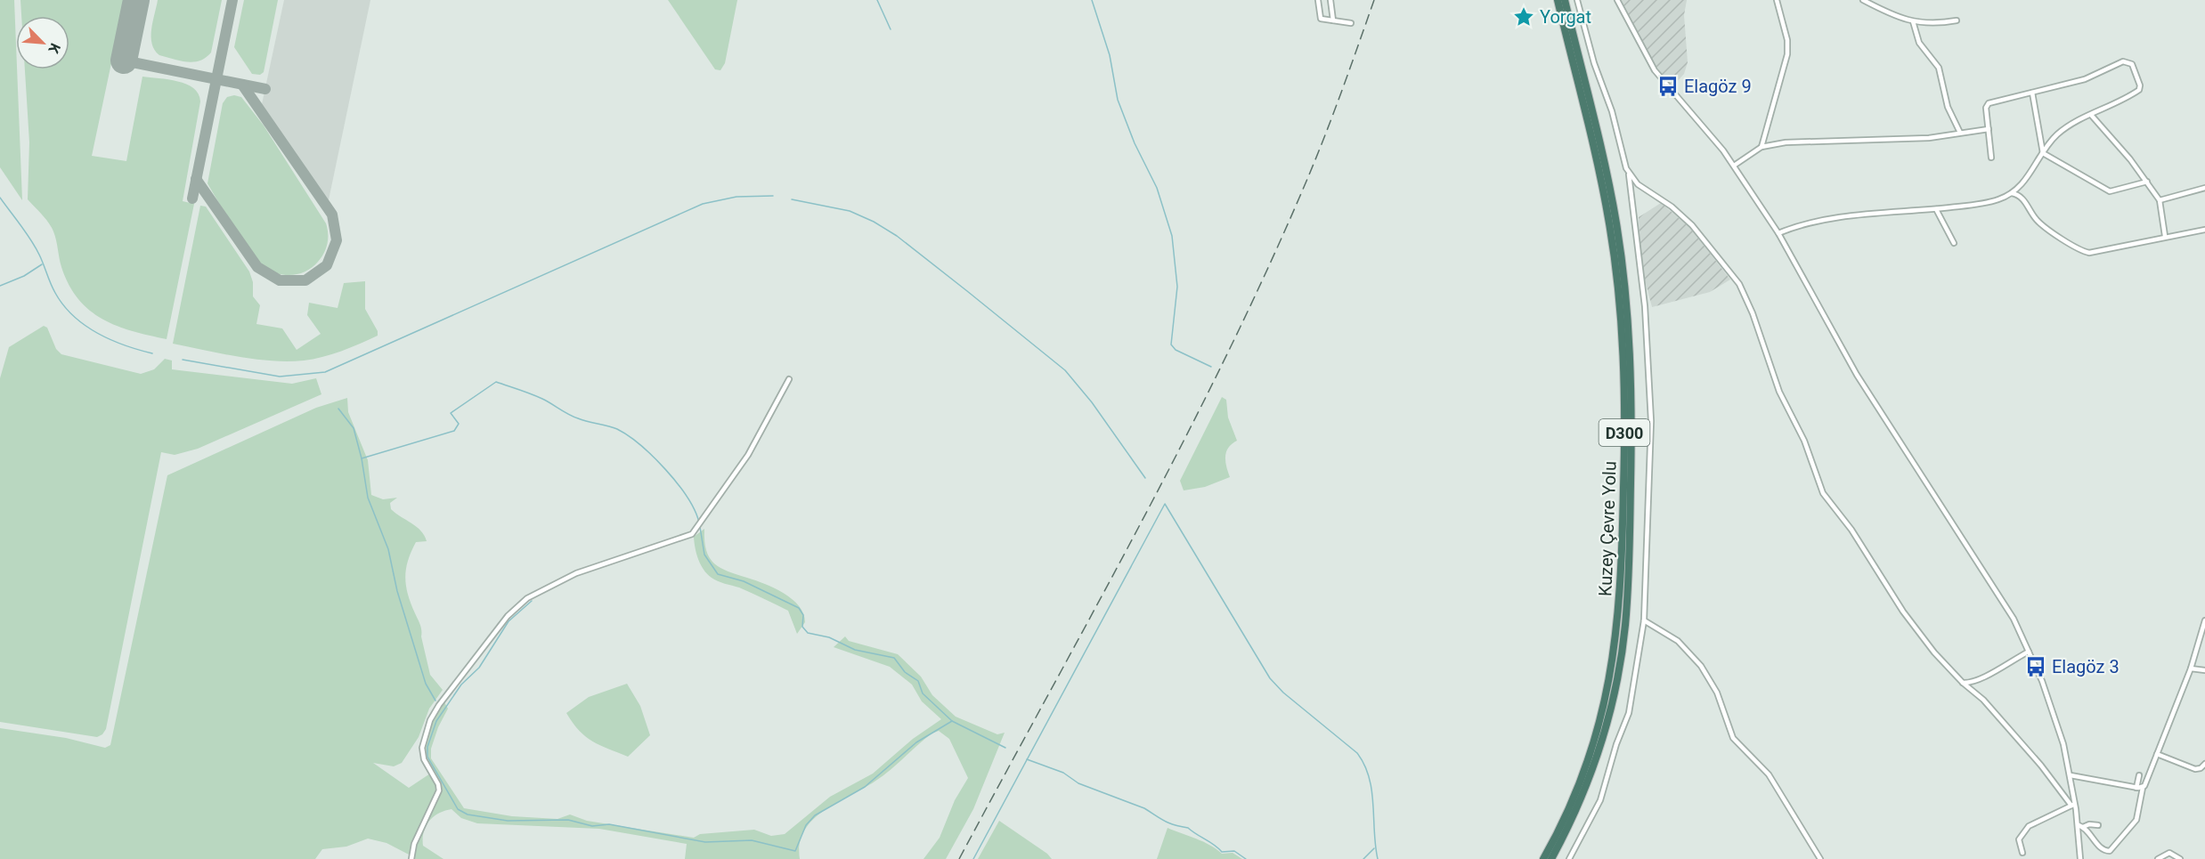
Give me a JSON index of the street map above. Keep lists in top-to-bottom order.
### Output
{
  "streets": {
    "highway": ["D300", "Kuzey Çevre Yolu"]
  },
  "places": {
    "place": ["Yorgat"],
    "bus stop": ["Elagöz 9", "Elagöz 3"]
  },
  "north": "bottom right"
}
